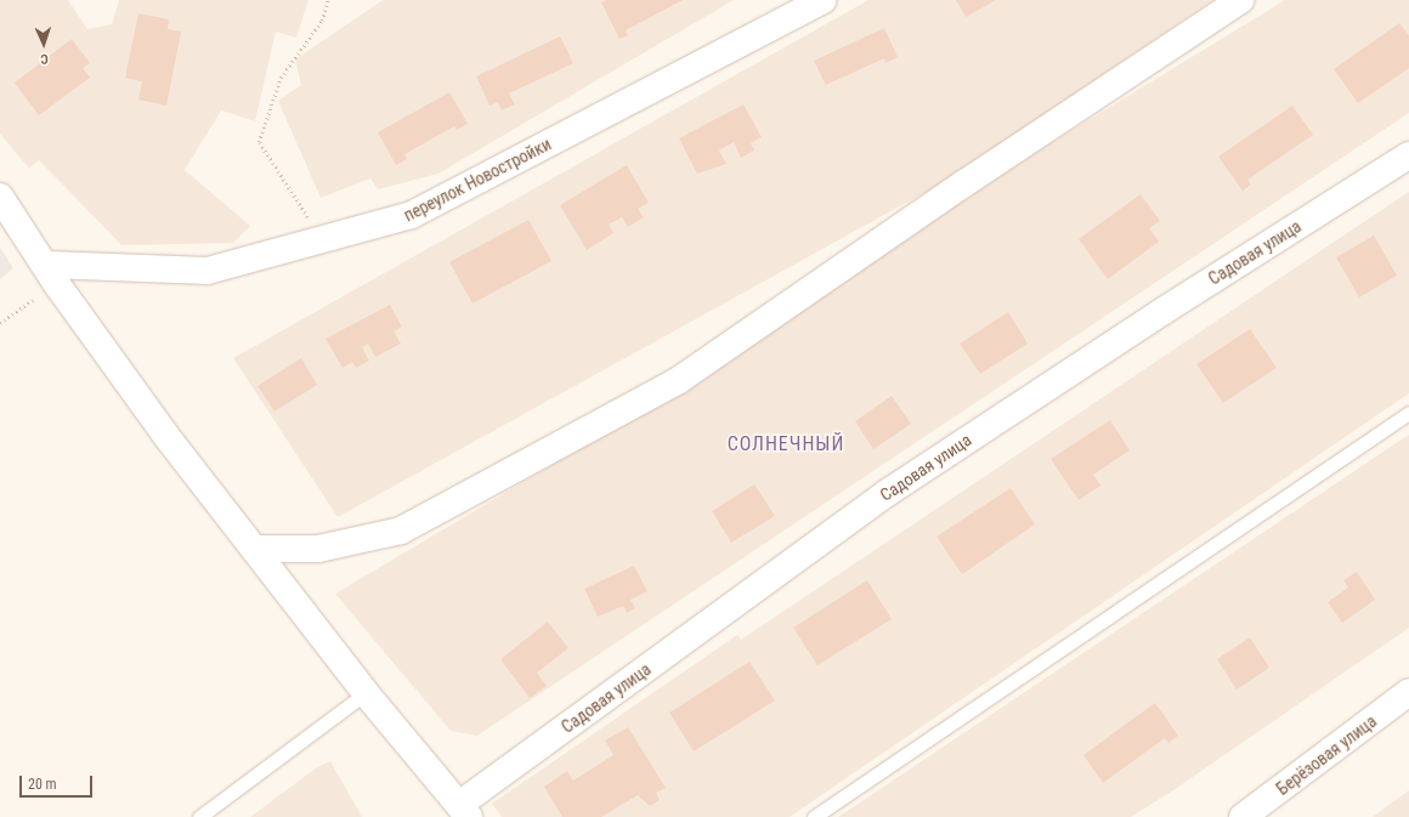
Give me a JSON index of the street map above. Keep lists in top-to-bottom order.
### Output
{
  "streets": {
    "street": ["переулок Новостройки", "Садовая улица", "Берёзовая улица"]
  },
  "districts": ["СОЛНЕЧНЫЙ"],
  "scale_bar": "20 m",
  "north": "bottom"
}
